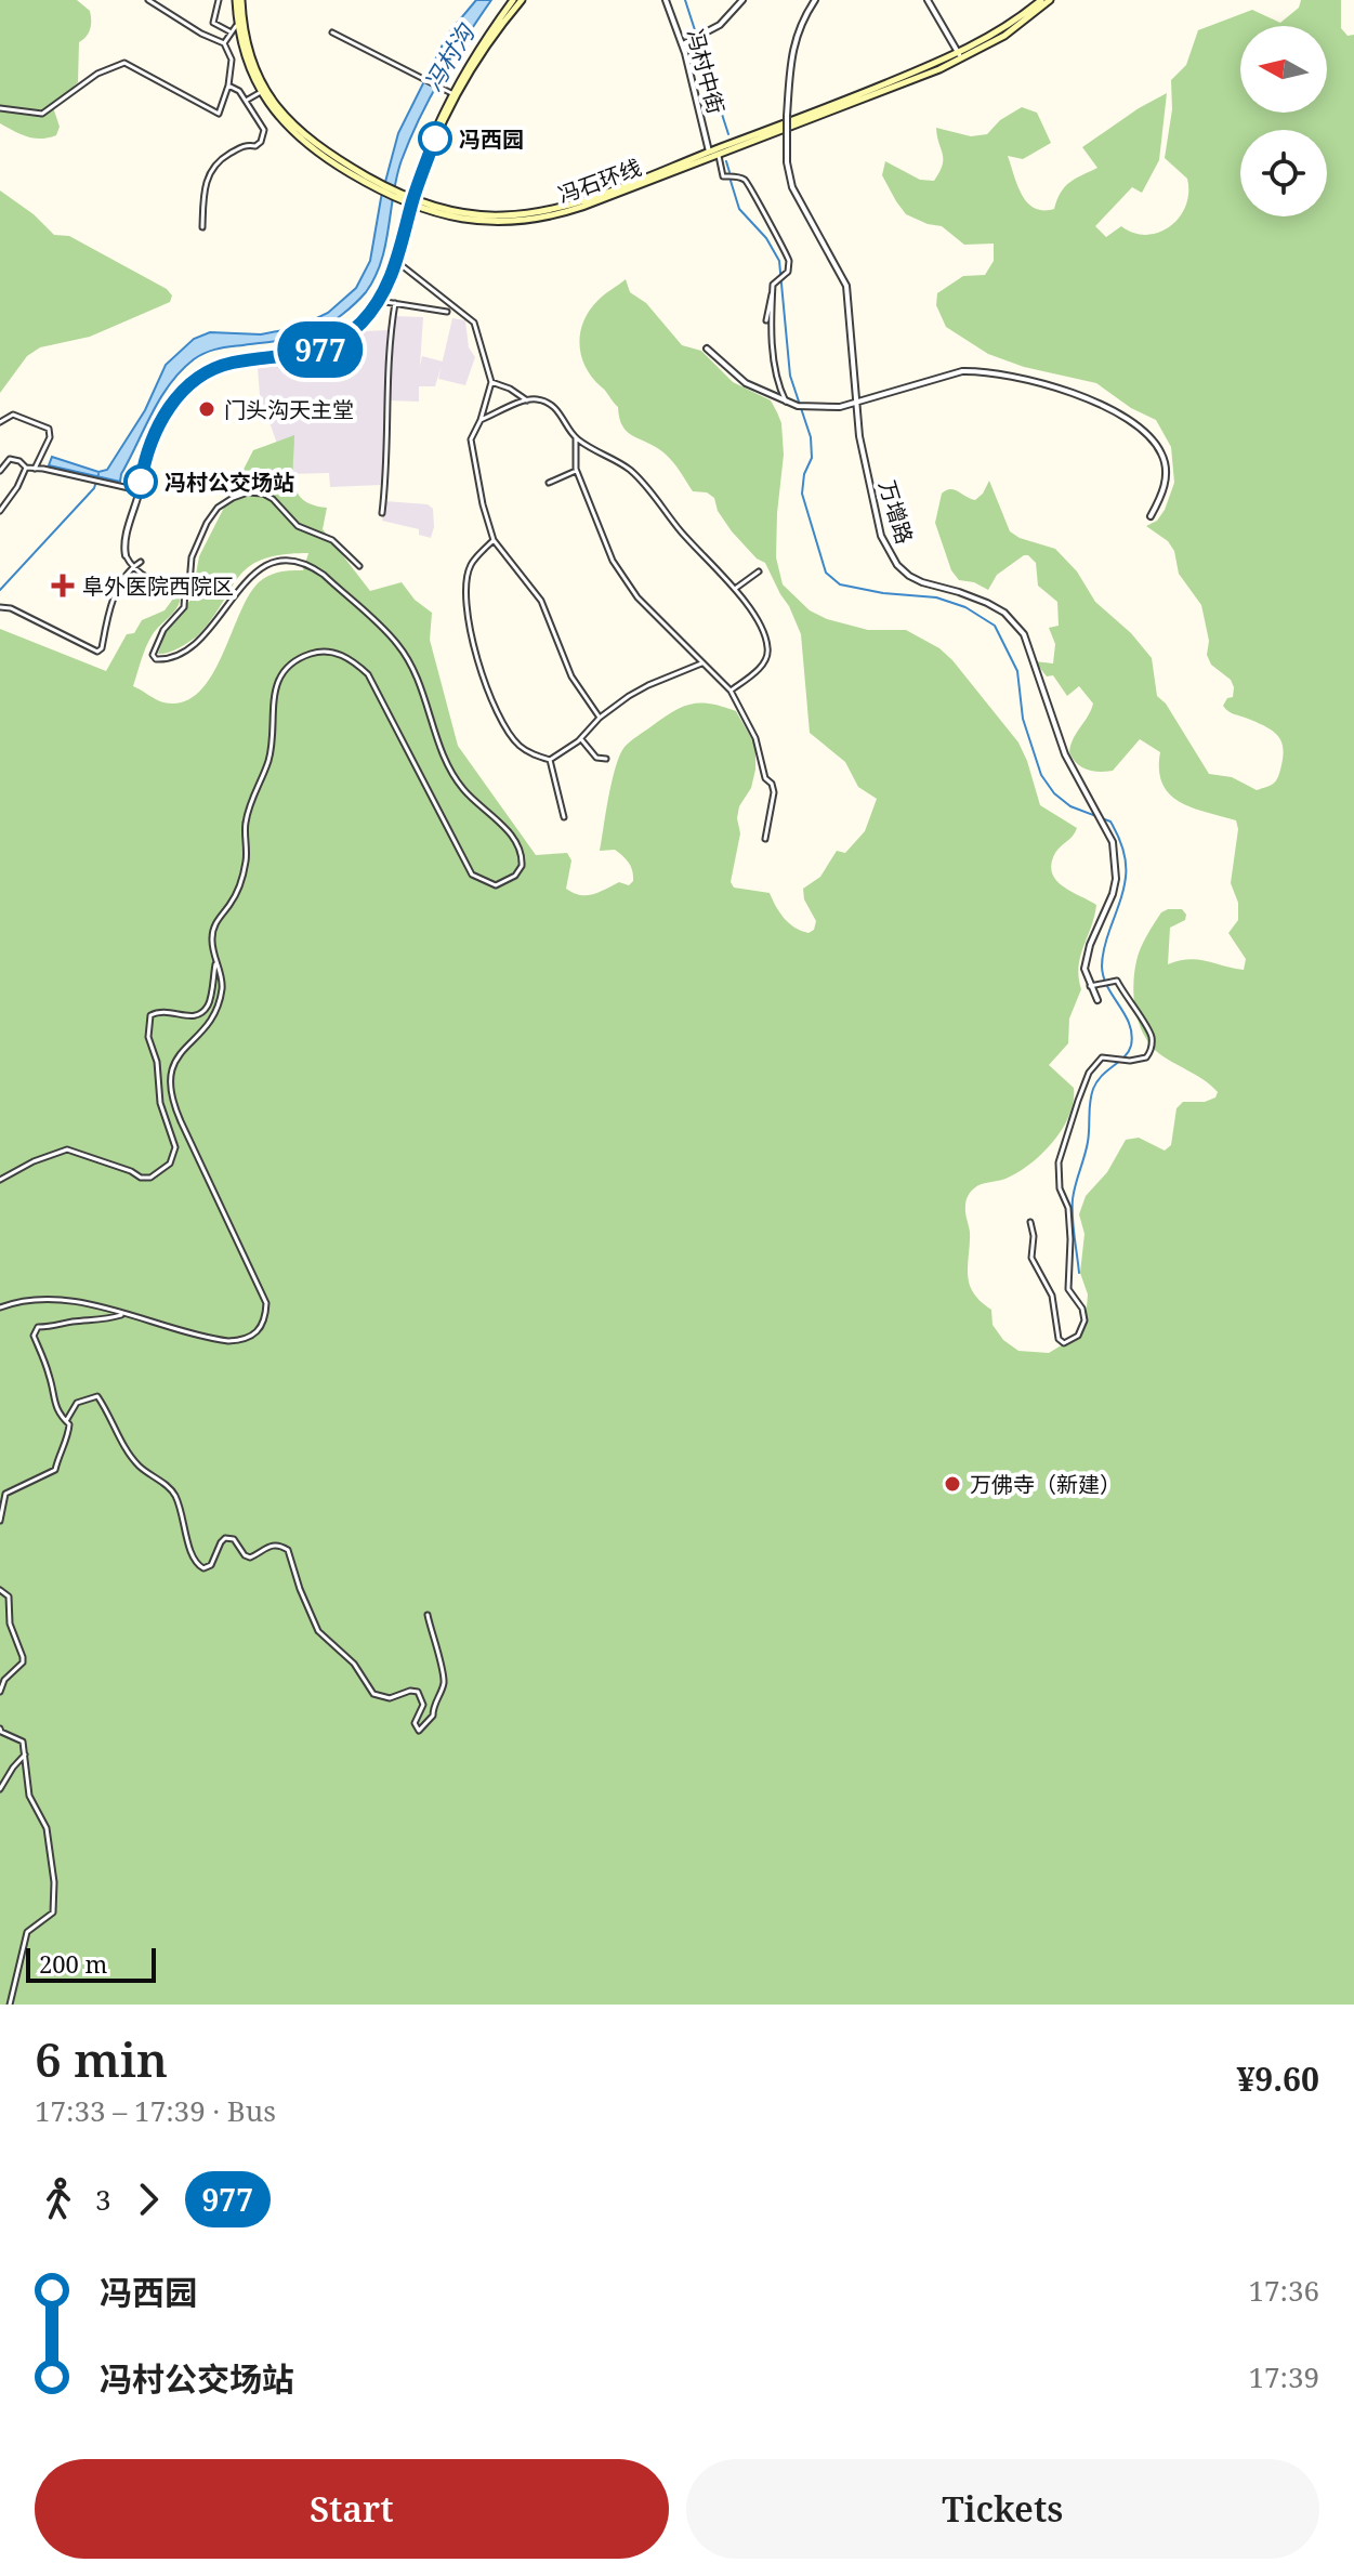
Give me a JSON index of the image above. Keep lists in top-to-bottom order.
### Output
{
  "streets": {
    "main road": ["冯石环线"],
    "street": ["冯村中街", "万增路"]
  },
  "crossings": [
    ["冯村中街", "冯石环线"]
  ],
  "water": ["冯村沟"],
  "places": {
    "other": [
      "冯西园",
      "门头沟天主堂",
      "冯村公交场站",
      "万佛寺（新建）"
    ],
    "health": ["阜外医院西院区"]
  },
  "lines": ["bus line 977"],
  "scale_bar": "200 m",
  "north": "left",
  "page": {
    "on_map": "977",
    "scale": "200 m",
    "heading": ["6 min", "17:33 – 17:39 · Bus", "¥9.60"],
    "legs": ["3", "977"],
    "list": [
      {
        "name": "冯西园",
        "value": "17:36"
      },
      {
        "name": "冯村公交场站",
        "value": "17:39"
      }
    ],
    "buttons": ["Start", "Tickets"]
  }
}
